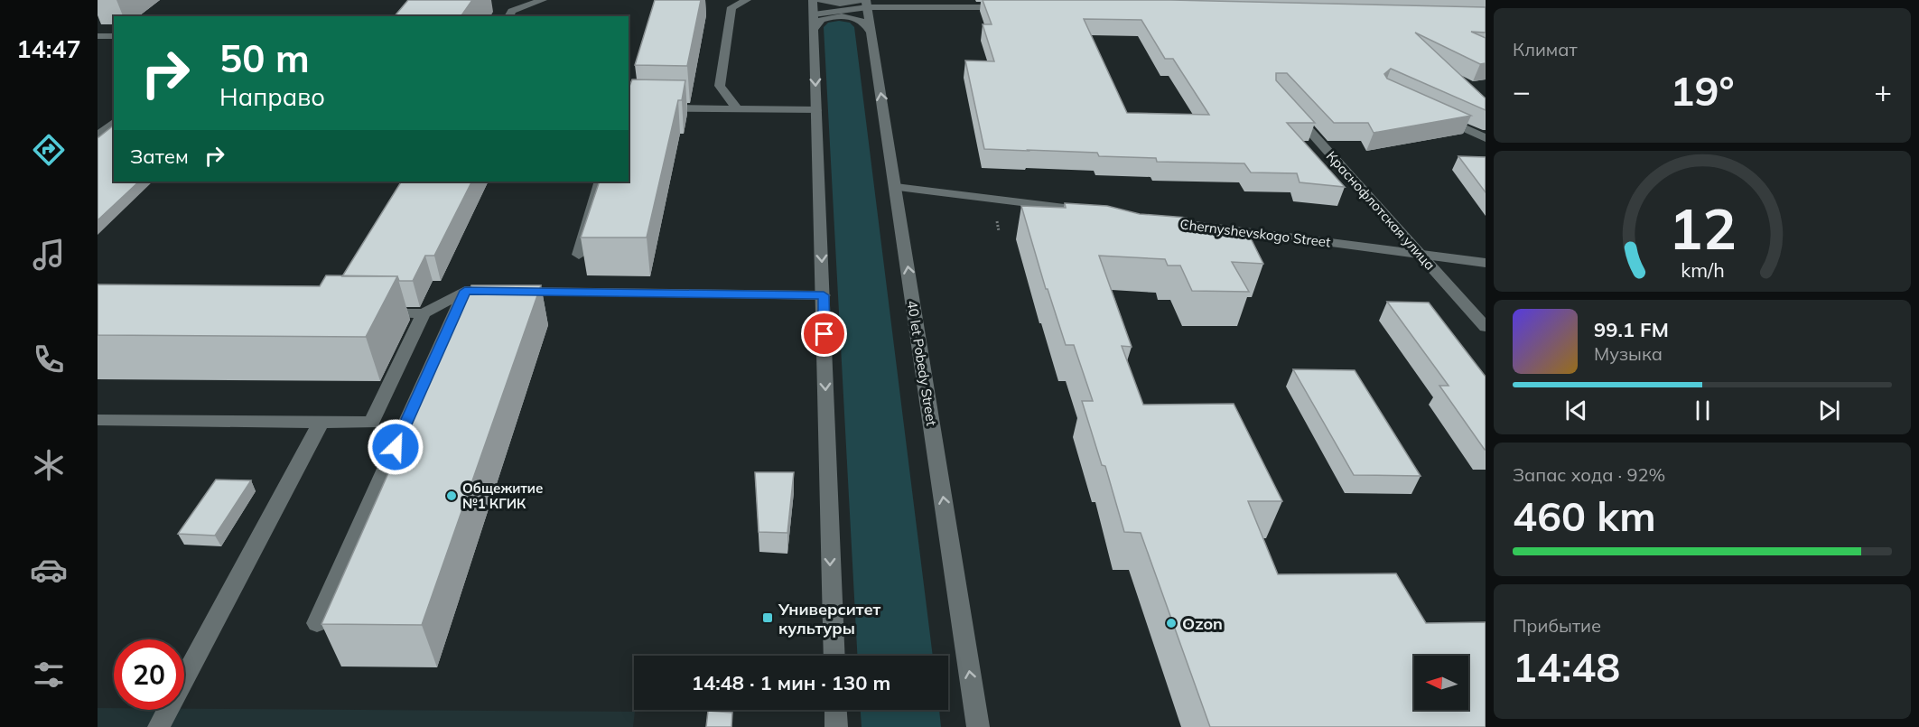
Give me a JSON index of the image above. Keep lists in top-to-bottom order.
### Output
{
  "streets": {
    "main road": ["Краснофлотская улица", "Chernyshevskogo Street", "40 let Pobedy Street"]
  },
  "crossings": [
    ["Краснофлотская улица", "Chernyshevskogo Street"]
  ],
  "places": {
    "other": ["Общежитие №1 КГИК", "Ozon"],
    "transit": ["Университет культуры"]
  },
  "north": "left",
  "page": {
    "tabs": "14:47",
    "tile": [
      "Климат",
      ["Запас хода · 92%", "460 km"],
      ["Прибытие", "14:48"]
    ],
    "turn": ["50 m", "Направо"],
    "heat": ["−", "19°", "+"],
    "then": "Затем",
    "song": ["99.1 FM", "Музыка"],
    "limit": "20",
    "trip": "14:48 · 1 мин · 130 m",
    "gauge": ["12", "km/h"]
  }
}
